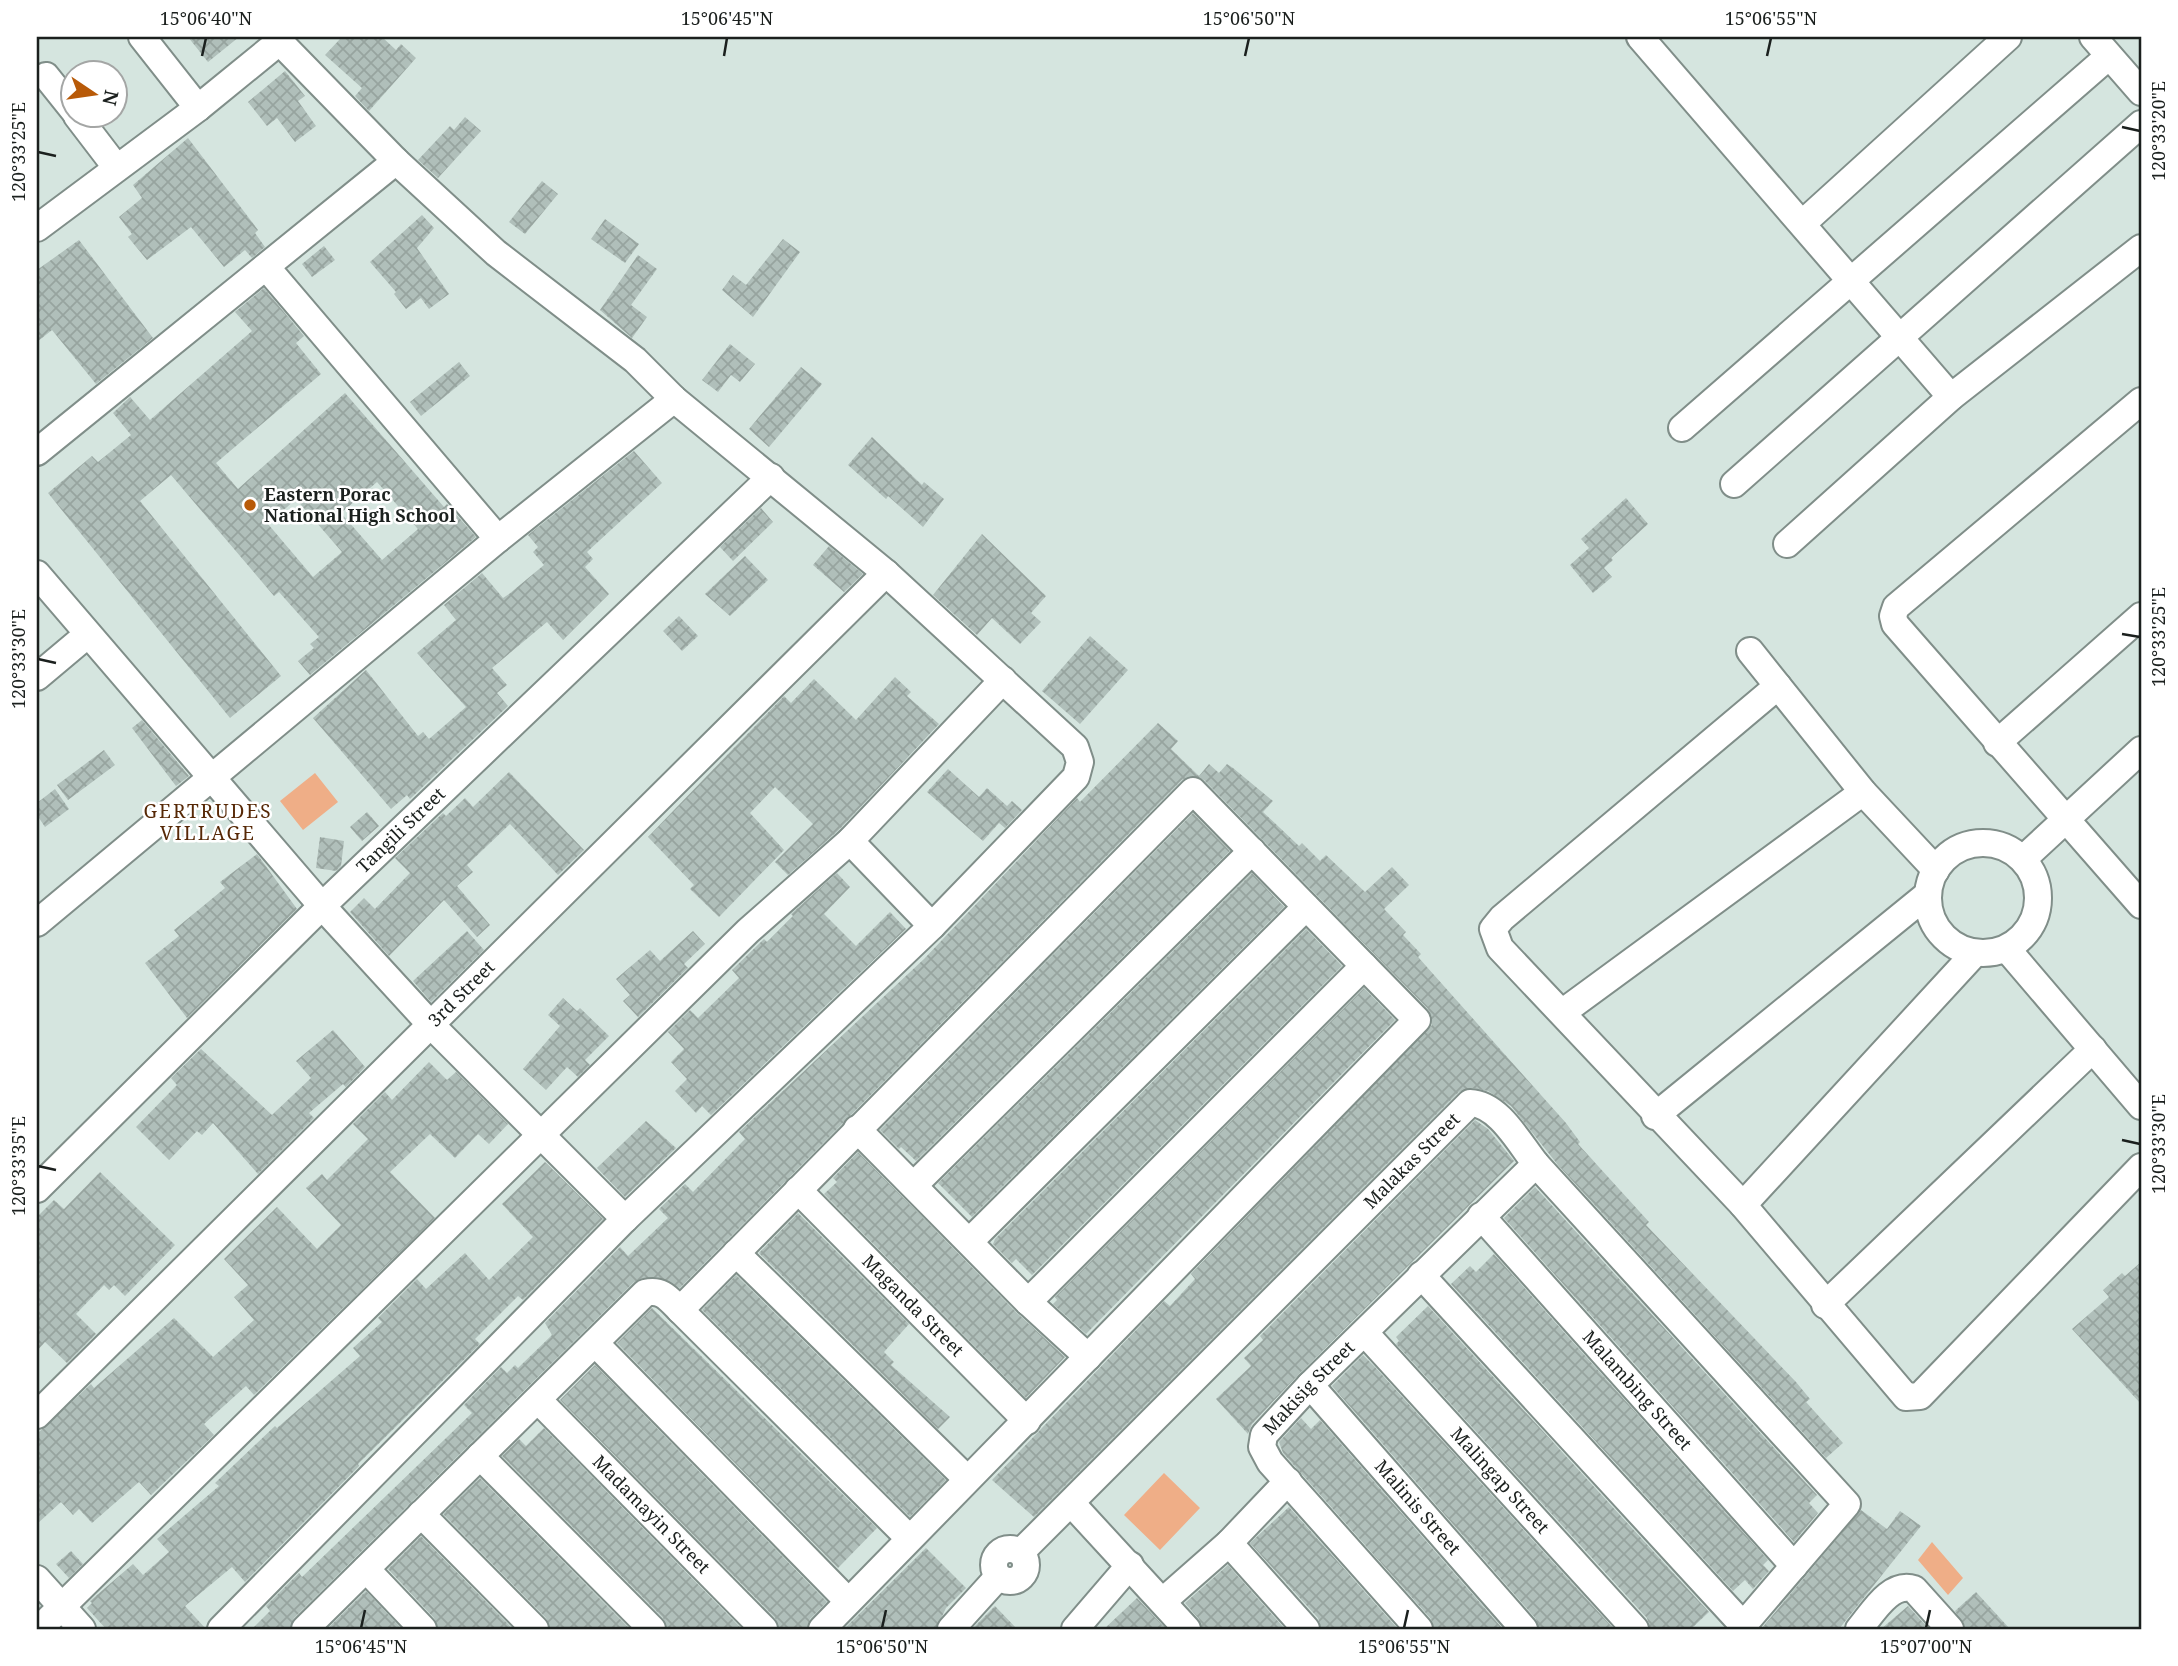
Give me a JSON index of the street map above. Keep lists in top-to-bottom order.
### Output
{
  "streets": {
    "street": [
      "Tangili Street",
      "3rd Street",
      "Malakas Street",
      "Maganda Street",
      "Makisig Street",
      "Malambing Street",
      "Malingap Street",
      "Malinis Street",
      "Madamayin Street"
    ]
  },
  "crossings": [
    ["Malakas Street", "Makisig Street"],
    ["Malakas Street", "Malambing Street"],
    ["Makisig Street", "Malambing Street"],
    ["Makisig Street", "Malingap Street"],
    ["Makisig Street", "Malinis Street"]
  ],
  "districts": ["GERTRUDES VILLAGE"],
  "places": ["Eastern Porac National High School"],
  "north": "right",
  "coordinates": [
    "15°06'40\"N",
    "15°06'45\"N",
    "15°06'50\"N",
    "15°06'55\"N",
    "120°33'20\"E",
    "120°33'25\"E",
    "120°33'30\"E",
    "120°33'35\"E",
    "15°07'00\"N"
  ]
}
